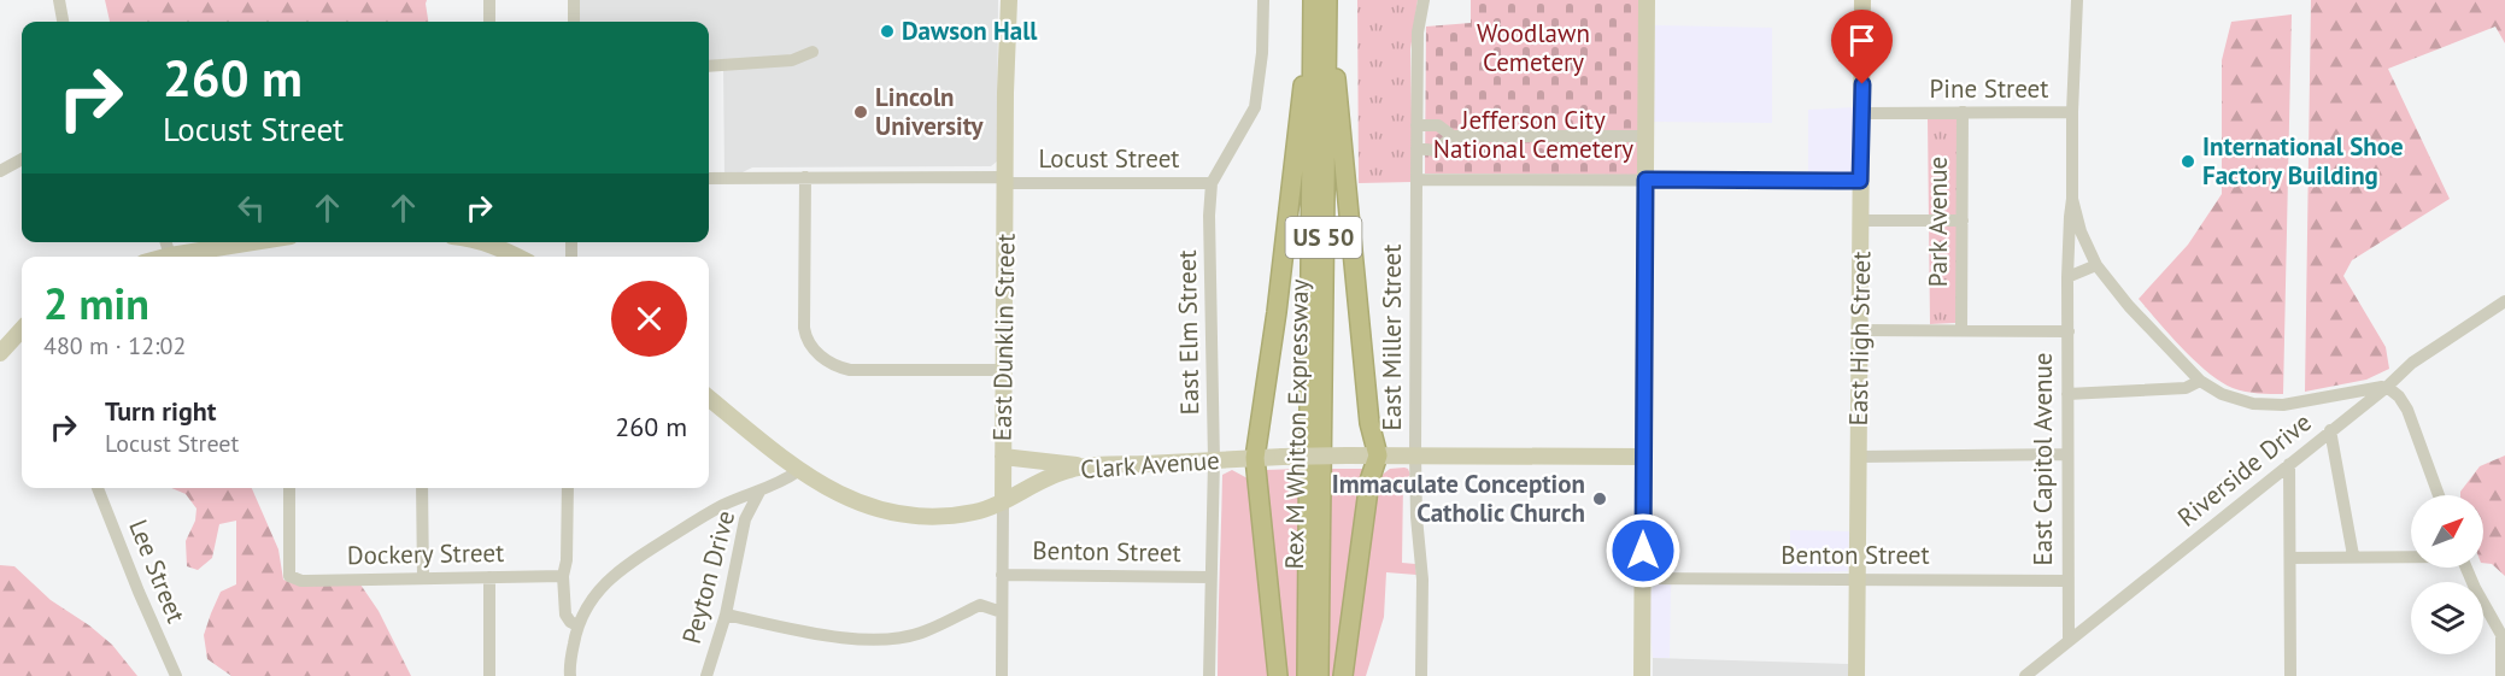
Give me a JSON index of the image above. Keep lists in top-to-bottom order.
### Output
{
  "streets": {
    "highway": ["US 50", "Rex M Whitton Expressway"],
    "main road": ["East Dunklin Street", "East High Street", "Clark Avenue"],
    "street": [
      "Pine Street",
      "Locust Street",
      "Park Avenue",
      "East Elm Street",
      "East Miller Street",
      "East Capitol Avenue",
      "Riverside Drive",
      "Benton Street",
      "Dockery Street",
      "Lee Street",
      "Peyton Drive"
    ]
  },
  "crossings": [
    ["Pine Street", "Park Avenue"],
    ["Pine Street", "East High Street"],
    ["Pine Street", "East Capitol Avenue"],
    ["Locust Street", "East Elm Street"],
    ["Locust Street", "East Dunklin Street"],
    ["East Elm Street", "Clark Avenue"],
    ["East Elm Street", "Benton Street"],
    ["East Dunklin Street", "Clark Avenue"],
    ["East Dunklin Street", "Benton Street"],
    ["East Miller Street", "Clark Avenue"],
    ["East High Street", "Benton Street"],
    ["East Capitol Avenue", "Riverside Drive"],
    ["East Capitol Avenue", "Benton Street"],
    ["Clark Avenue", "Peyton Drive"]
  ],
  "parks": ["Woodlawn Cemetery", "Jefferson City National Cemetery"],
  "places": [
    "Dawson Hall",
    "Lincoln University",
    "International Shoe Factory Building",
    "Immaculate Conception Catholic Church"
  ],
  "north": "top right",
  "page": {
    "turn": ["260 m", "Locust Street"],
    "heading": ["2 min", "480 m · 12:02"],
    "list": [
      {
        "name": "Turn right",
        "note": "Locust Street",
        "value": "260 m"
      }
    ]
  }
}
